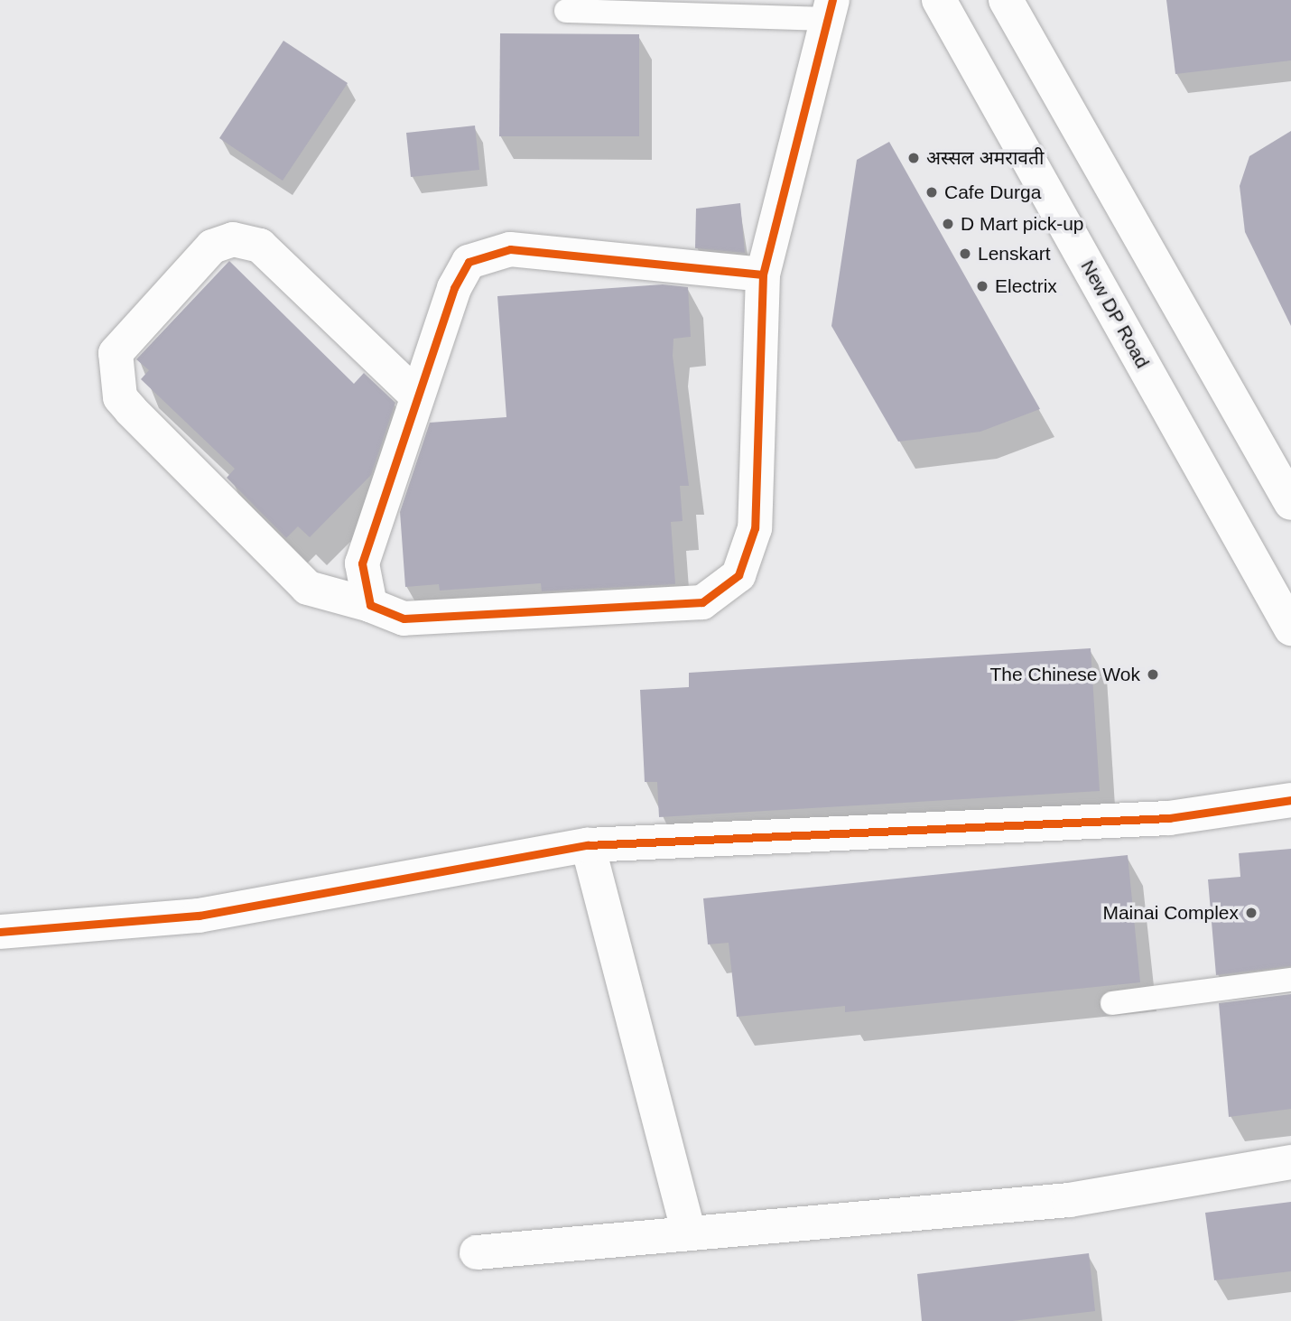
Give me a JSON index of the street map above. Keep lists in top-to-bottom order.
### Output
{
  "streets": {
    "street": ["New DP Road"]
  },
  "places": [
    "अस्सल अमरावती",
    "Cafe Durga",
    "D Mart pick-up",
    "Lenskart",
    "Electrix",
    "The Chinese Wok",
    "Mainai Complex"
  ]
}
